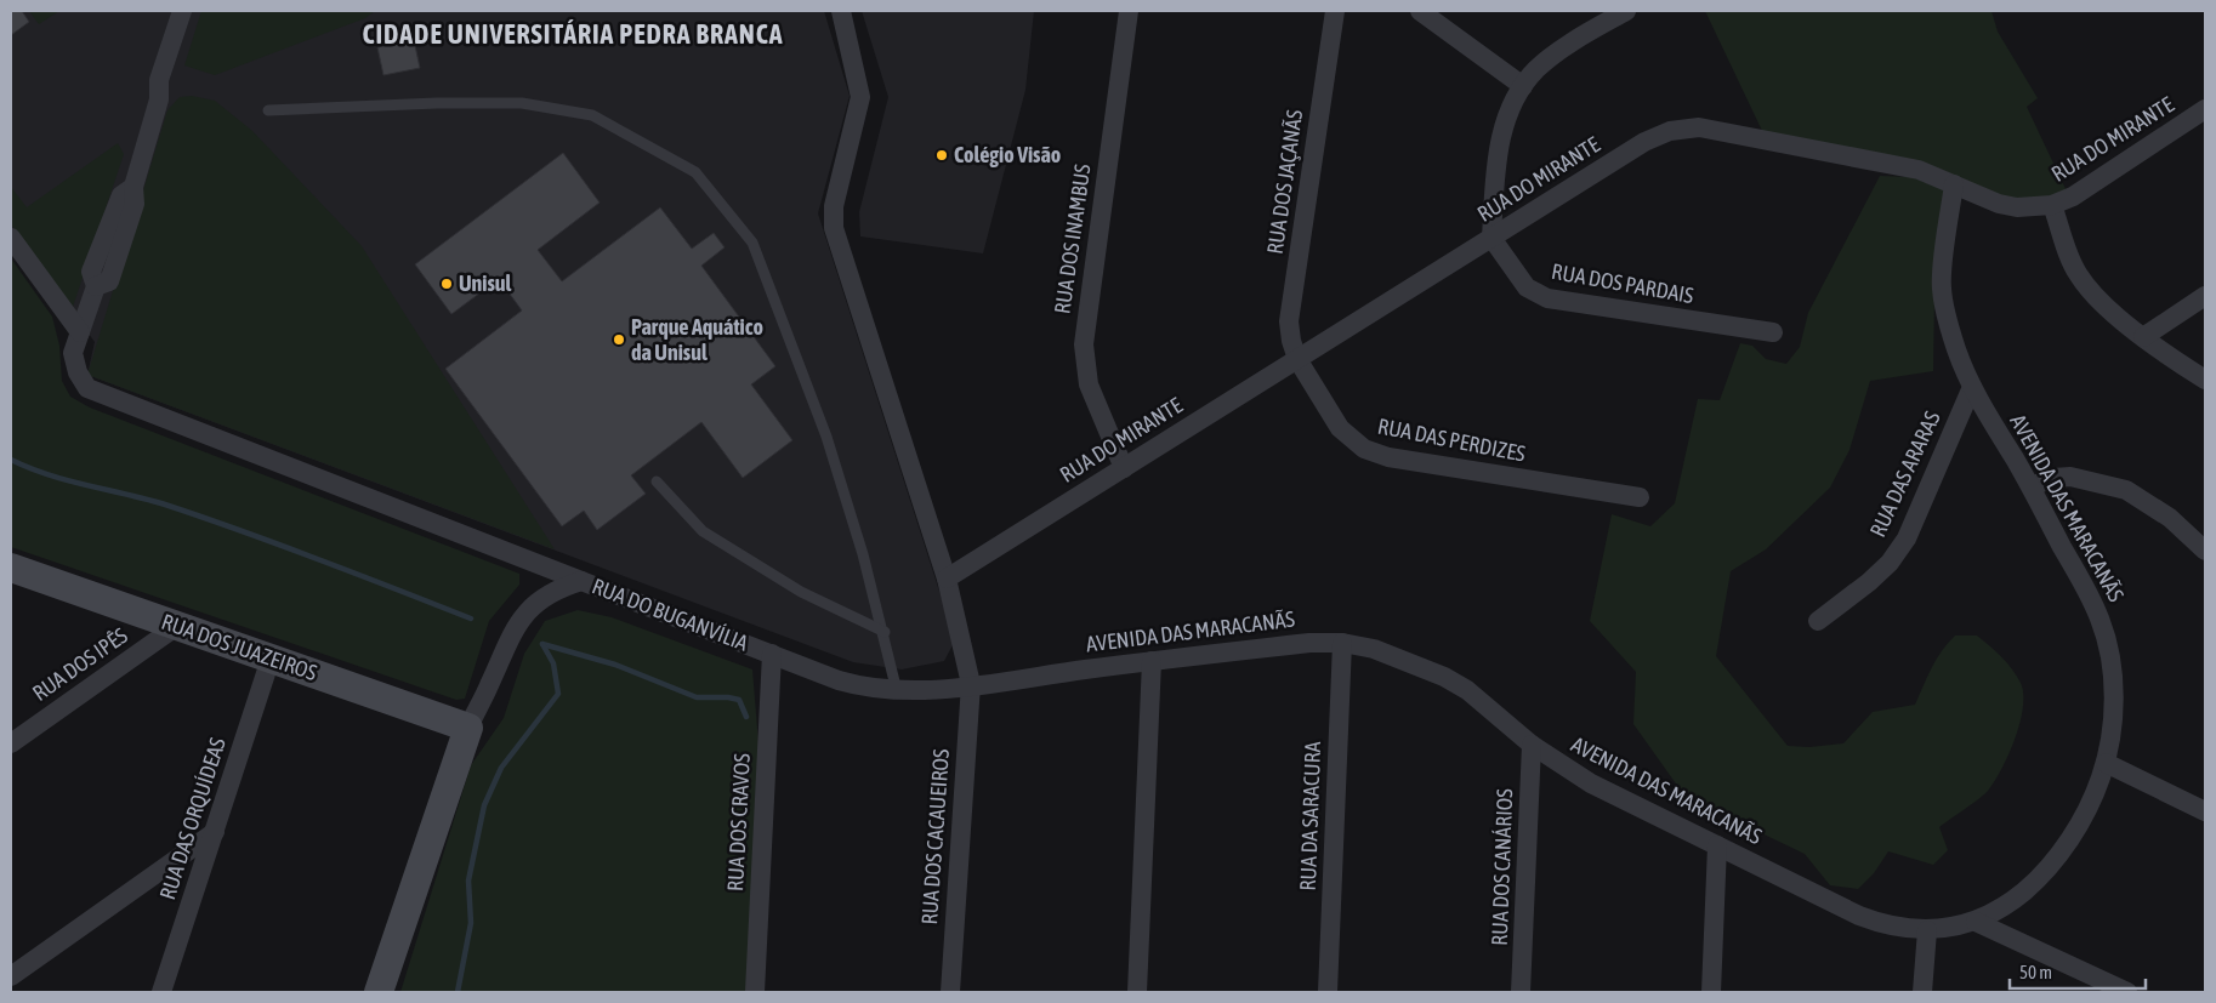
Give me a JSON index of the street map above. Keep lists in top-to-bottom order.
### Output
{
  "streets": {
    "street": [
      "RUA DO MIRANTE",
      "RUA DOS JAÇANÃS",
      "RUA DOS INAMBUS",
      "RUA DOS PARDAIS",
      "RUA DAS PERDIZES",
      "RUA DAS ARARAS",
      "AVENIDA DAS MARACANÃS",
      "RUA DO BUGANVÍLIA",
      "RUA DOS JUAZEIROS",
      "RUA DOS IPÊS",
      "RUA DA SARACURA",
      "RUA DAS ORQUÍDEAS",
      "RUA DOS CRAVOS",
      "RUA DOS CACAUEIROS",
      "RUA DOS CANÁRIOS"
    ]
  },
  "crossings": [
    ["RUA DO MIRANTE", "RUA DOS JAÇANÃS"],
    ["RUA DO MIRANTE", "RUA DOS INAMBUS"],
    ["RUA DO MIRANTE", "RUA DOS PARDAIS"],
    ["RUA DO MIRANTE", "RUA DAS PERDIZES"],
    ["RUA DO MIRANTE", "AVENIDA DAS MARACANÃS"],
    ["RUA DOS JAÇANÃS", "RUA DAS PERDIZES"],
    ["RUA DAS ARARAS", "AVENIDA DAS MARACANÃS"],
    ["AVENIDA DAS MARACANÃS", "RUA DO BUGANVÍLIA"],
    ["AVENIDA DAS MARACANÃS", "RUA DA SARACURA"],
    ["AVENIDA DAS MARACANÃS", "RUA DOS CACAUEIROS"],
    ["AVENIDA DAS MARACANÃS", "RUA DOS CANÁRIOS"],
    ["RUA DO BUGANVÍLIA", "RUA DOS JUAZEIROS"],
    ["RUA DO BUGANVÍLIA", "RUA DOS CRAVOS"],
    ["RUA DO BUGANVÍLIA", "RUA DOS CACAUEIROS"],
    ["RUA DOS JUAZEIROS", "RUA DOS IPÊS"],
    ["RUA DOS JUAZEIROS", "RUA DAS ORQUÍDEAS"]
  ],
  "districts": ["CIDADE UNIVERSITÁRIA PEDRA BRANCA"],
  "places": ["Colégio Visão", "Unisul", "Parque Aquático da Unisul"],
  "scale_bar": "50 m"
}
